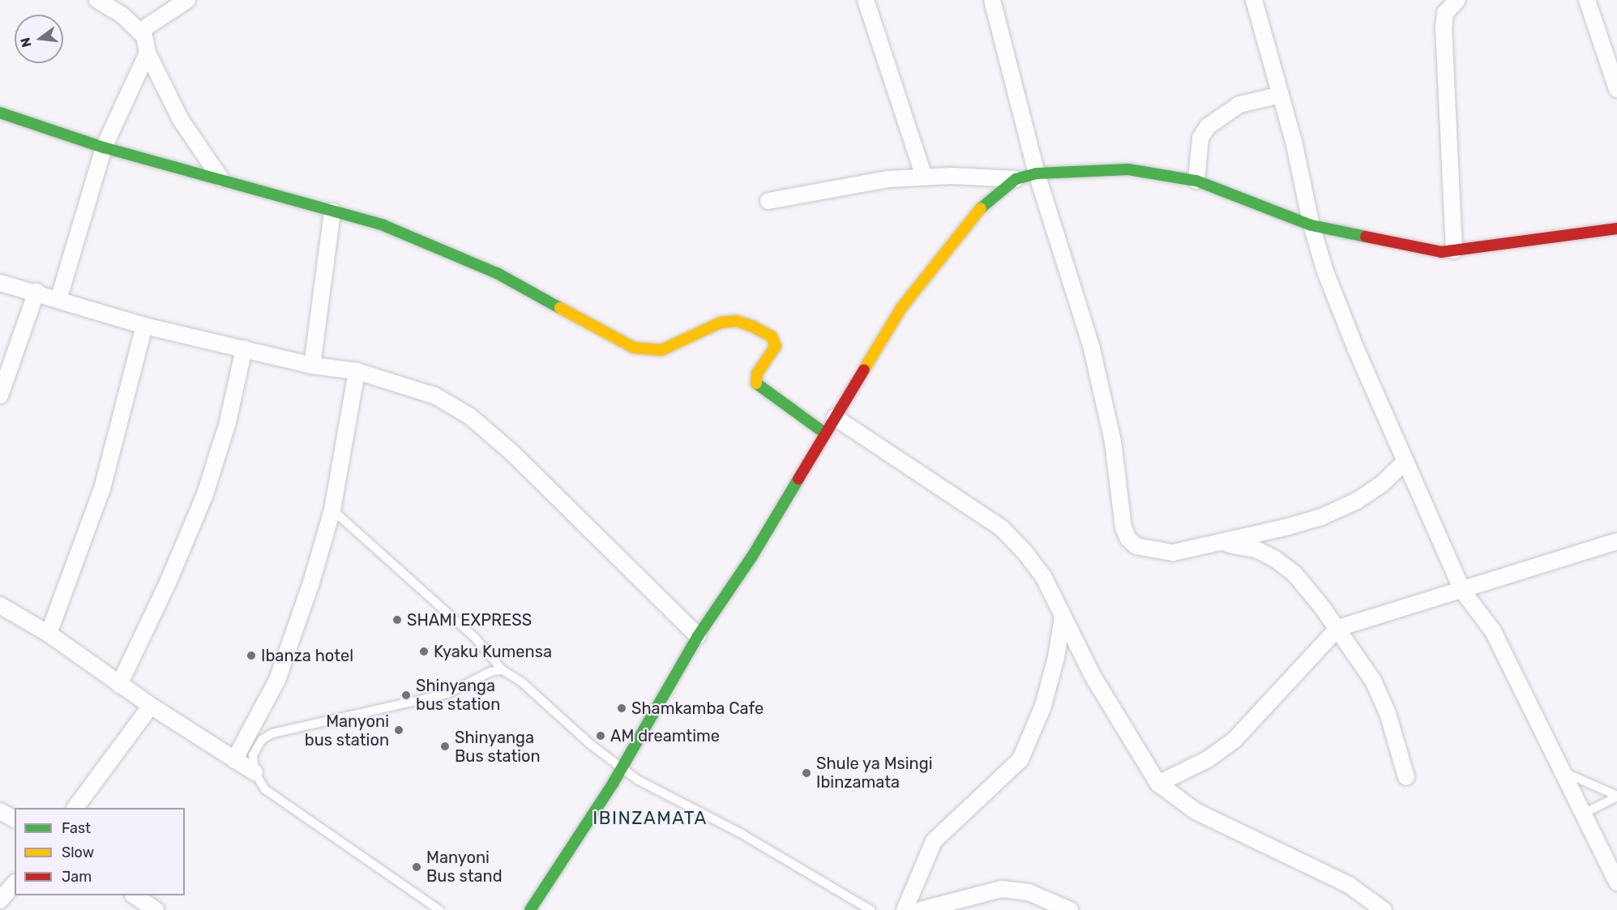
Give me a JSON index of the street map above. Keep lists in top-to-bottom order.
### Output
{
  "districts": ["IBINZAMATA"],
  "places": [
    "SHAMI EXPRESS",
    "Kyaku Kumensa",
    "Ibanza hotel",
    "Shinyanga bus station",
    "Shamkamba Cafe",
    "Manyoni bus station",
    "AM dreamtime",
    "Shinyanga Bus station",
    "Shule ya Msingi Ibinzamata",
    "Manyoni Bus stand"
  ],
  "legend": ["Fast", "Slow", "Jam"],
  "north": "left"
}
